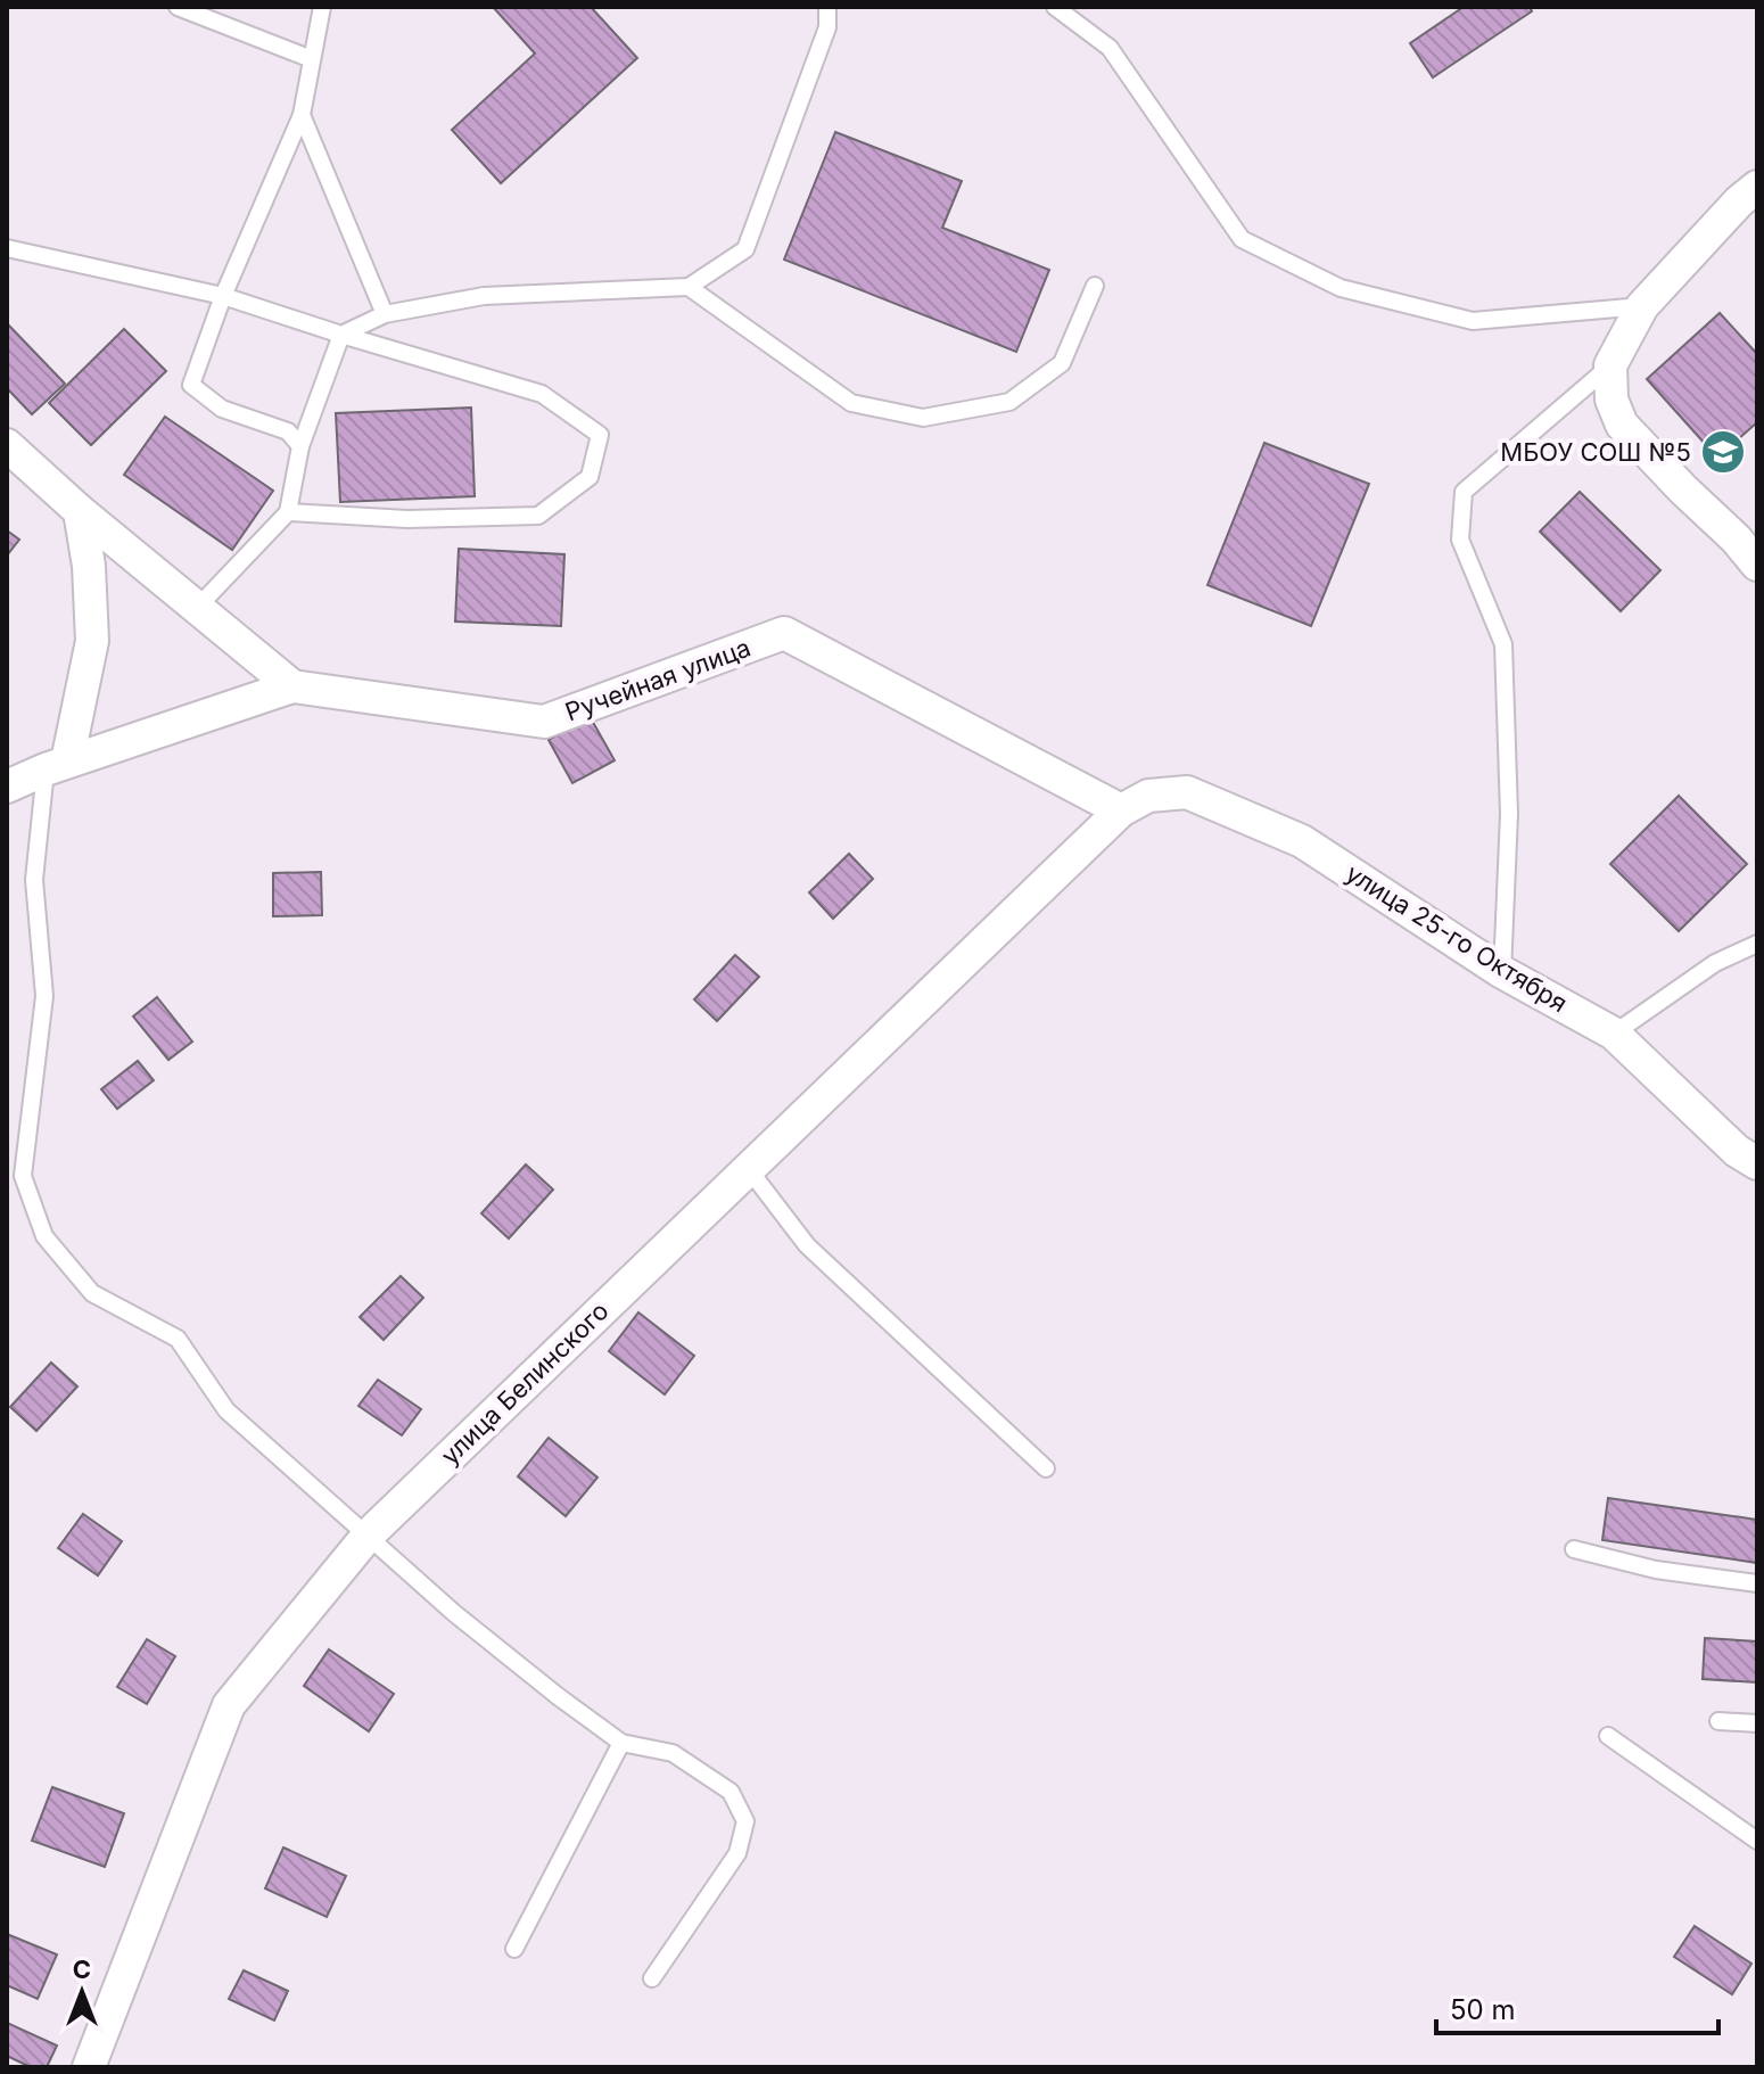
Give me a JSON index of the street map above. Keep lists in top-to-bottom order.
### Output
{
  "streets": {
    "street": ["Ручейная улица", "улица 25-го Октября", "улица Белинского"]
  },
  "crossings": [
    ["Ручейная улица", "улица 25-го Октября"],
    ["Ручейная улица", "улица Белинского"],
    ["улица 25-го Октября", "улица Белинского"]
  ],
  "places": {
    "school or university": ["МБОУ СОШ №5"]
  },
  "scale_bar": "50 m",
  "north": "top"
}
